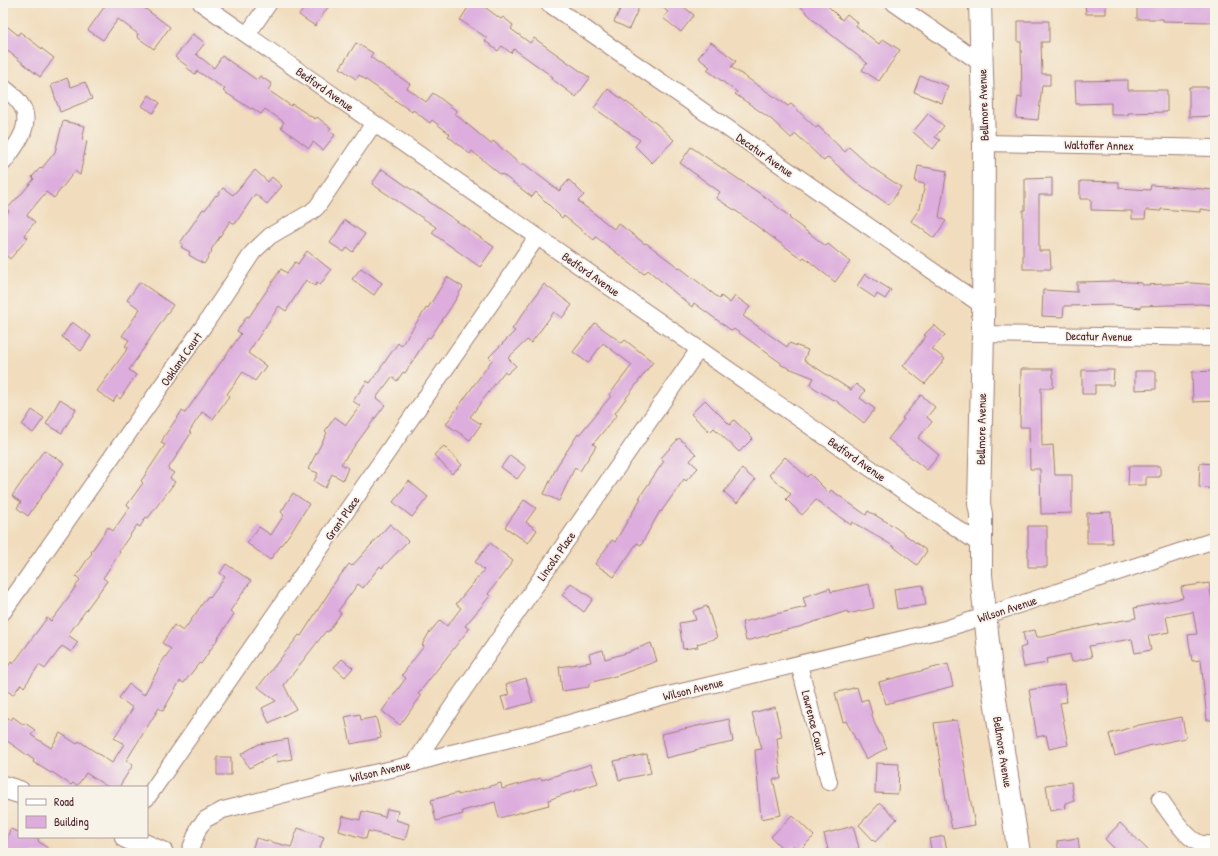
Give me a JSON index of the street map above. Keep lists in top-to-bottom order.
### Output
{
  "streets": {
    "main road": ["Bellmore Avenue"],
    "street": [
      "Bedford Avenue",
      "Waltoffer Annex",
      "Decatur Avenue",
      "Oakland Court",
      "Grant Place",
      "Lincoln Place",
      "Wilson Avenue",
      "Lawrence Court"
    ]
  },
  "crossings": [
    ["Bedford Avenue", "Bellmore Avenue"],
    ["Bedford Avenue", "Oakland Court"],
    ["Bedford Avenue", "Grant Place"],
    ["Bedford Avenue", "Lincoln Place"],
    ["Bellmore Avenue", "Waltoffer Annex"],
    ["Bellmore Avenue", "Decatur Avenue"],
    ["Bellmore Avenue", "Wilson Avenue"],
    ["Lincoln Place", "Wilson Avenue"],
    ["Wilson Avenue", "Lawrence Court"]
  ],
  "legend": ["Road", "Building"]
}
